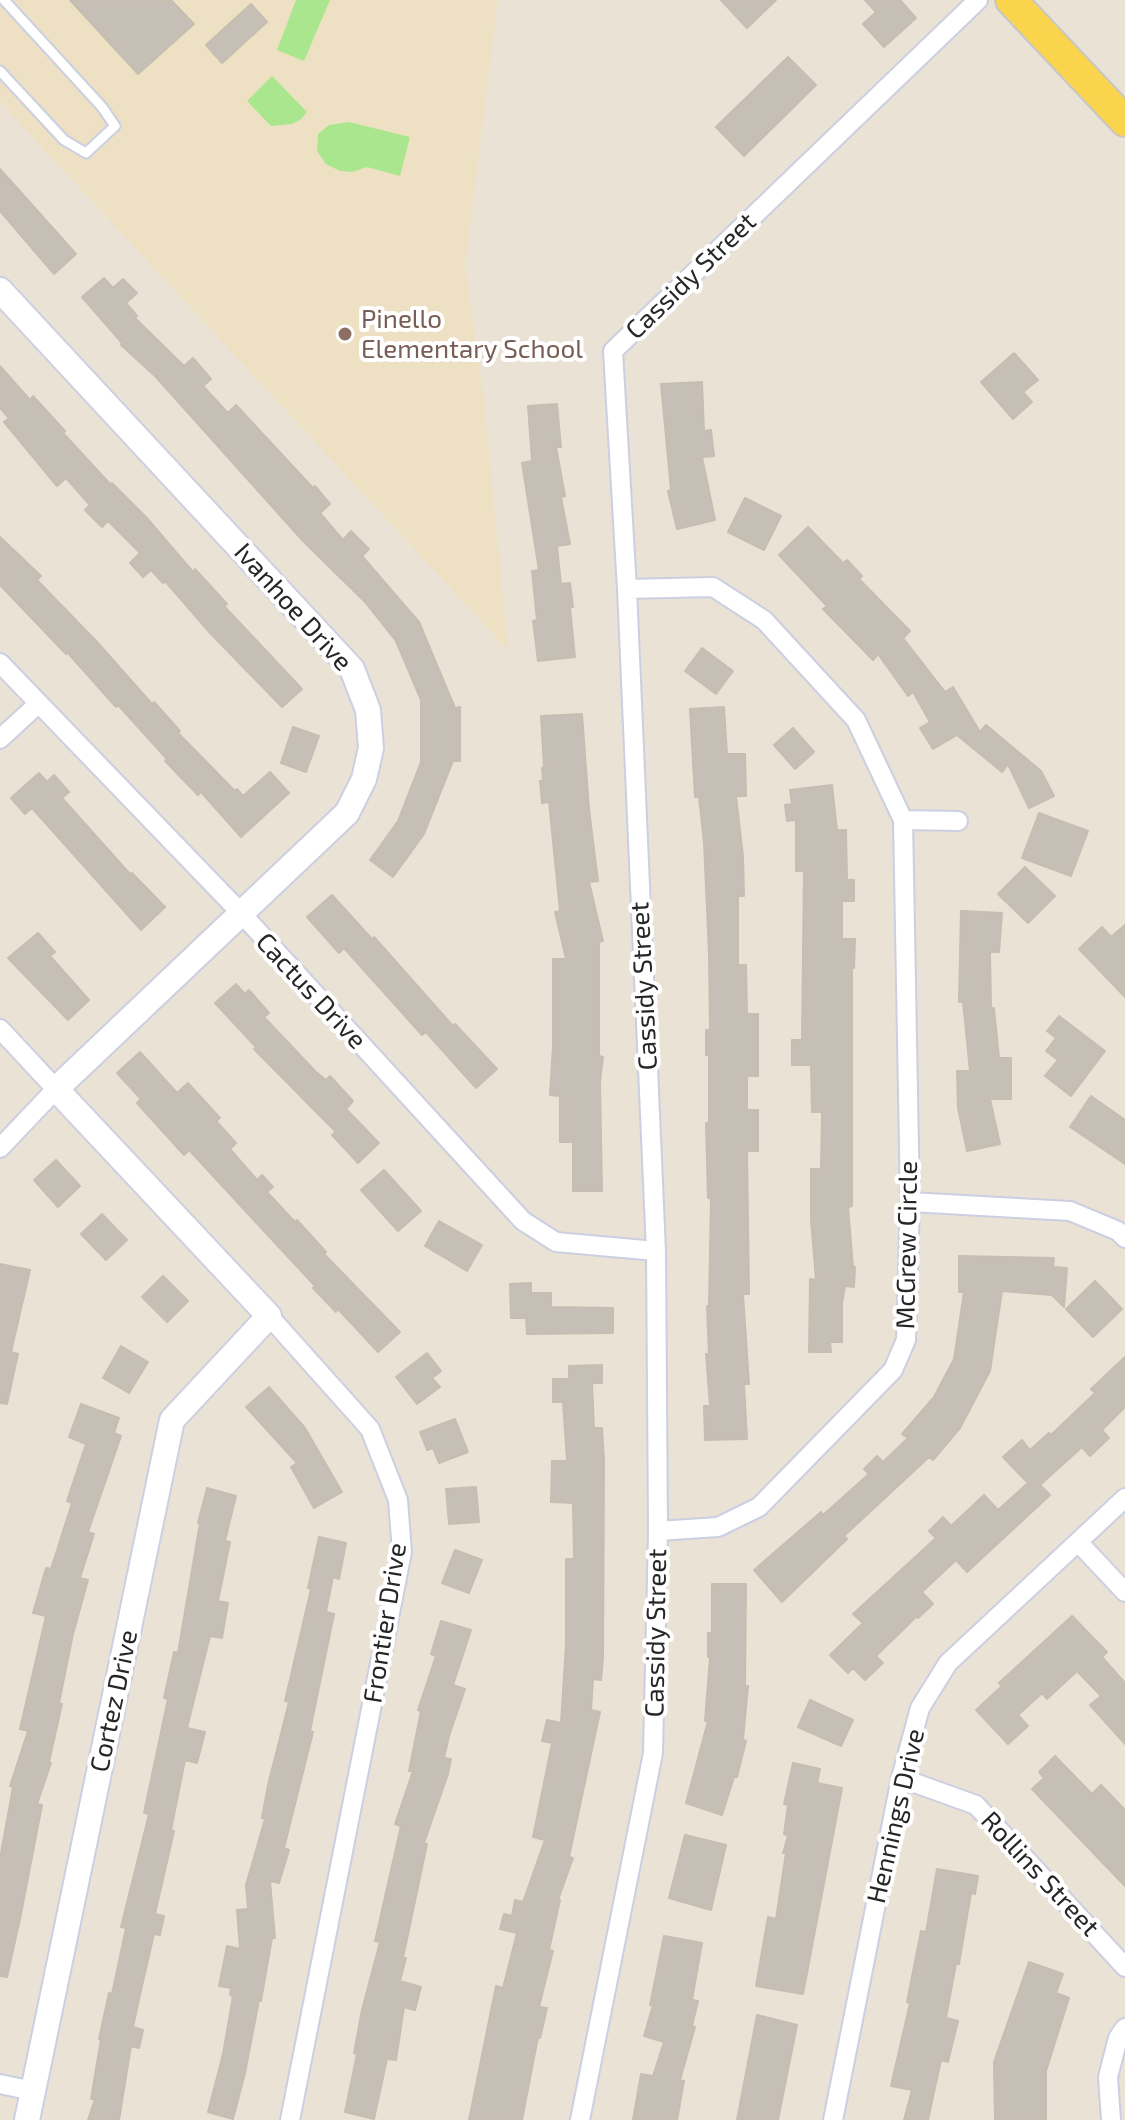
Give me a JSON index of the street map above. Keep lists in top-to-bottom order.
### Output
{
  "streets": {
    "street": [
      "Cassidy Street",
      "Ivanhoe Drive",
      "Cactus Drive",
      "McGrew Circle",
      "Frontier Drive",
      "Cortez Drive",
      "Hennings Drive",
      "Rollins Street"
    ]
  },
  "crossings": [
    ["Cassidy Street", "Cactus Drive"],
    ["Cassidy Street", "McGrew Circle"],
    ["Ivanhoe Drive", "Cactus Drive"],
    ["Ivanhoe Drive", "Frontier Drive"],
    ["Frontier Drive", "Cortez Drive"],
    ["Hennings Drive", "Rollins Street"]
  ],
  "places": ["Pinello Elementary School"]
}
